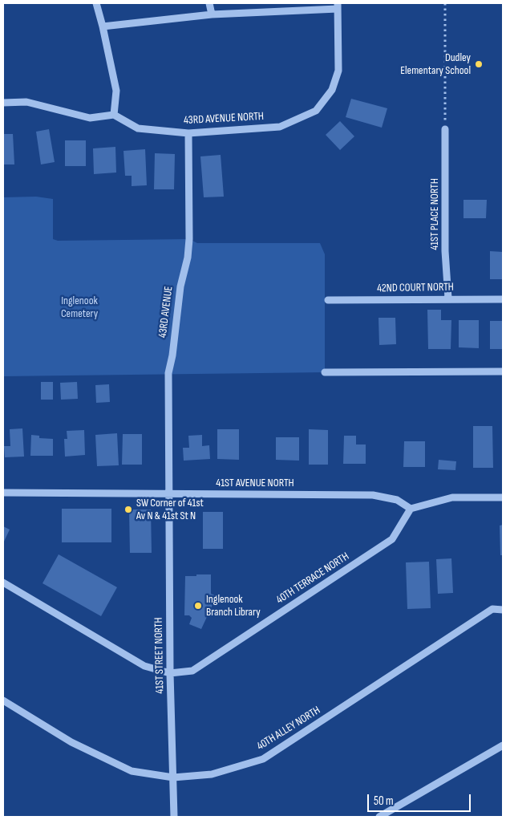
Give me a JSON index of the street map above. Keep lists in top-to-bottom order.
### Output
{
  "streets": {
    "street": [
      "43RD AVENUE NORTH",
      "41ST PLACE NORTH",
      "42ND COURT NORTH",
      "43RD AVENUE",
      "41ST AVENUE NORTH",
      "40TH TERRACE NORTH",
      "41ST STREET NORTH",
      "40TH ALLEY NORTH"
    ]
  },
  "crossings": [
    ["43RD AVENUE NORTH", "43RD AVENUE"],
    ["41ST PLACE NORTH", "42ND COURT NORTH"],
    ["43RD AVENUE", "41ST AVENUE NORTH"],
    ["43RD AVENUE", "41ST STREET NORTH"],
    ["41ST AVENUE NORTH", "40TH TERRACE NORTH"],
    ["41ST AVENUE NORTH", "41ST STREET NORTH"],
    ["40TH TERRACE NORTH", "41ST STREET NORTH"],
    ["41ST STREET NORTH", "40TH ALLEY NORTH"]
  ],
  "parks": ["Inglenook Cemetery"],
  "places": ["Dudley Elementary School", "SW Corner of 41st Av N & 41st St N", "Inglenook Branch Library"],
  "scale_bar": "50 m"
}
